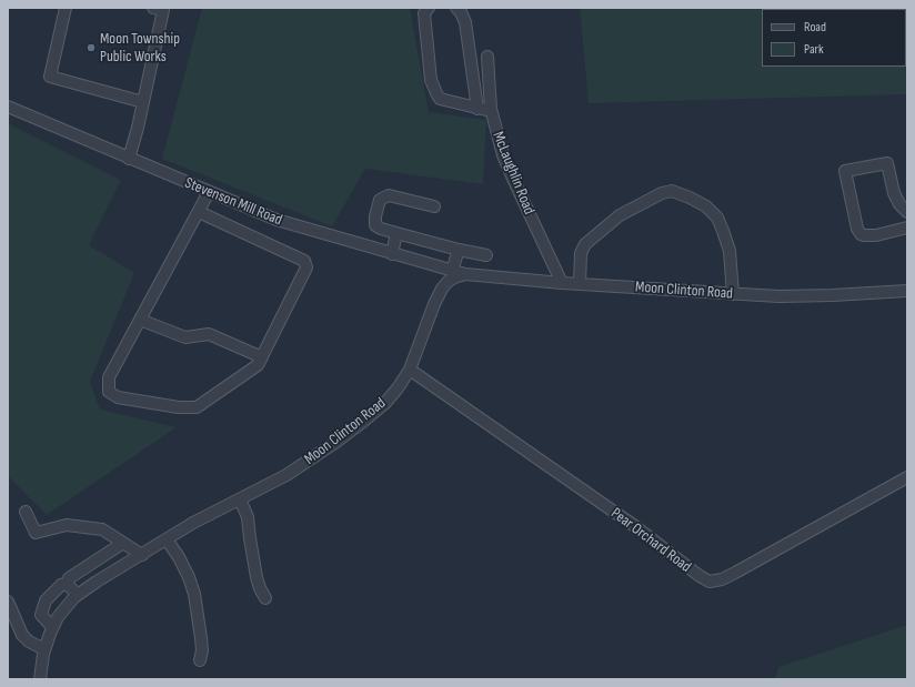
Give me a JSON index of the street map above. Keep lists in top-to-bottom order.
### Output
{
  "streets": {
    "street": [
      "McLaughlin Road",
      "Stevenson Mill Road",
      "Moon Clinton Road",
      "Pear Orchard Road"
    ]
  },
  "crossings": [
    ["McLaughlin Road", "Moon Clinton Road"],
    ["Stevenson Mill Road", "Moon Clinton Road"],
    ["Moon Clinton Road", "Pear Orchard Road"]
  ],
  "places": ["Moon Township Public Works"],
  "legend": ["Road", "Park"]
}
